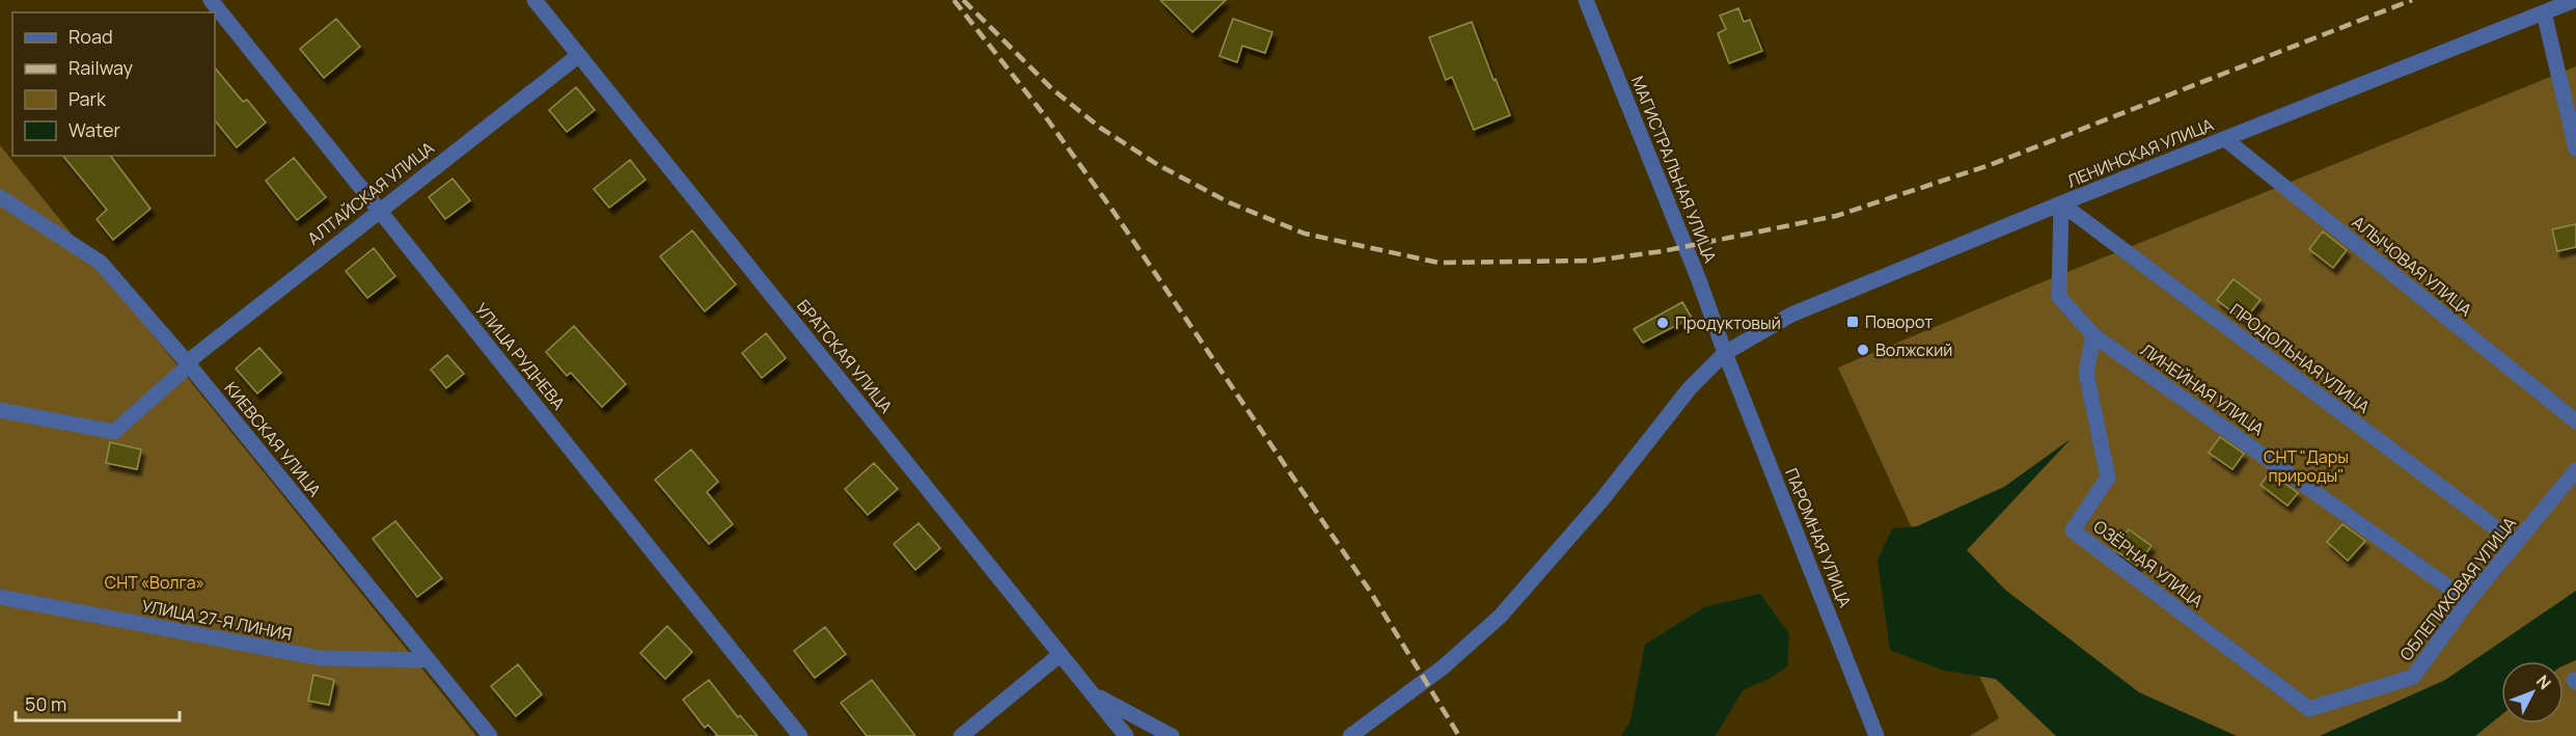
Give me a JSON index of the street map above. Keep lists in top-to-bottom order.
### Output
{
  "streets": {
    "street": [
      "ЛЕНИНСКАЯ УЛИЦА",
      "МАГИСТРАЛЬНАЯ УЛИЦА",
      "АЛТАЙСКАЯ УЛИЦА",
      "АЛЫЧОВАЯ УЛИЦА",
      "УЛИЦА РУДНЕВА",
      "БРАТСКАЯ УЛИЦА",
      "ПРОДОЛЬНАЯ УЛИЦА",
      "ЛИНЕЙНАЯ УЛИЦА",
      "КИЕВСКАЯ УЛИЦА",
      "ПАРОМНАЯ УЛИЦА",
      "ОЗЁРНАЯ УЛИЦА",
      "ОБЛЕПИХОВАЯ УЛИЦА",
      "УЛИЦА 27-Я ЛИНИЯ"
    ]
  },
  "crossings": [
    ["ЛЕНИНСКАЯ УЛИЦА", "МАГИСТРАЛЬНАЯ УЛИЦА"],
    ["ЛЕНИНСКАЯ УЛИЦА", "АЛЫЧОВАЯ УЛИЦА"],
    ["ЛЕНИНСКАЯ УЛИЦА", "ПРОДОЛЬНАЯ УЛИЦА"],
    ["ЛЕНИНСКАЯ УЛИЦА", "ЛИНЕЙНАЯ УЛИЦА"],
    ["ЛЕНИНСКАЯ УЛИЦА", "ПАРОМНАЯ УЛИЦА"],
    ["МАГИСТРАЛЬНАЯ УЛИЦА", "ПАРОМНАЯ УЛИЦА"],
    ["АЛТАЙСКАЯ УЛИЦА", "УЛИЦА РУДНЕВА"],
    ["АЛТАЙСКАЯ УЛИЦА", "БРАТСКАЯ УЛИЦА"],
    ["АЛТАЙСКАЯ УЛИЦА", "КИЕВСКАЯ УЛИЦА"],
    ["ПРОДОЛЬНАЯ УЛИЦА", "ЛИНЕЙНАЯ УЛИЦА"],
    ["ПРОДОЛЬНАЯ УЛИЦА", "ОБЛЕПИХОВАЯ УЛИЦА"],
    ["ЛИНЕЙНАЯ УЛИЦА", "ОЗЁРНАЯ УЛИЦА"],
    ["ЛИНЕЙНАЯ УЛИЦА", "ОБЛЕПИХОВАЯ УЛИЦА"],
    ["КИЕВСКАЯ УЛИЦА", "УЛИЦА 27-Я ЛИНИЯ"],
    ["ОЗЁРНАЯ УЛИЦА", "ОБЛЕПИХОВАЯ УЛИЦА"]
  ],
  "parks": ["СНТ \"Дары природы\"", "СНТ «Волга»"],
  "places": {
    "transit": ["Поворот"],
    "other": ["Продуктовый", "Волжский"]
  },
  "legend": [
    "Road",
    "Railway",
    "Park",
    "Water"
  ],
  "scale_bar": "50 m",
  "north": "top right"
}
